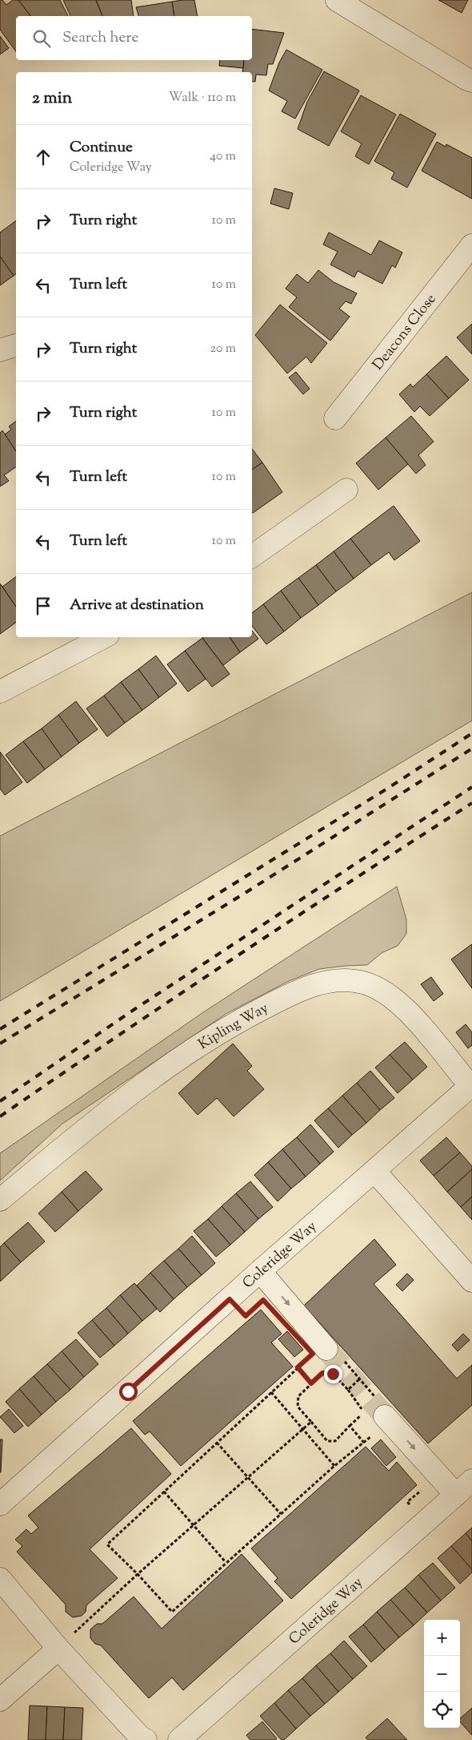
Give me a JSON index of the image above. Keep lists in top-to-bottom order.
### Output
{
  "streets": {
    "street": ["Deacons Close", "Kipling Way", "Coleridge Way"]
  },
  "crossings": [
    ["Kipling Way", "Coleridge Way"]
  ],
  "page": {
    "search": "Search here",
    "heading": ["2 min", "Walk · 110 m"],
    "list": [
      ["Continue", "Coleridge Way", "40 m"],
      ["Turn right", "10 m"],
      ["Turn left", "10 m"],
      ["Turn right", "20 m"],
      ["Turn right", "10 m"],
      ["Turn left", "10 m"],
      ["Turn left", "10 m"],
      "Arrive at destination"
    ],
    "map_buttons": ["+", "−"]
  }
}
